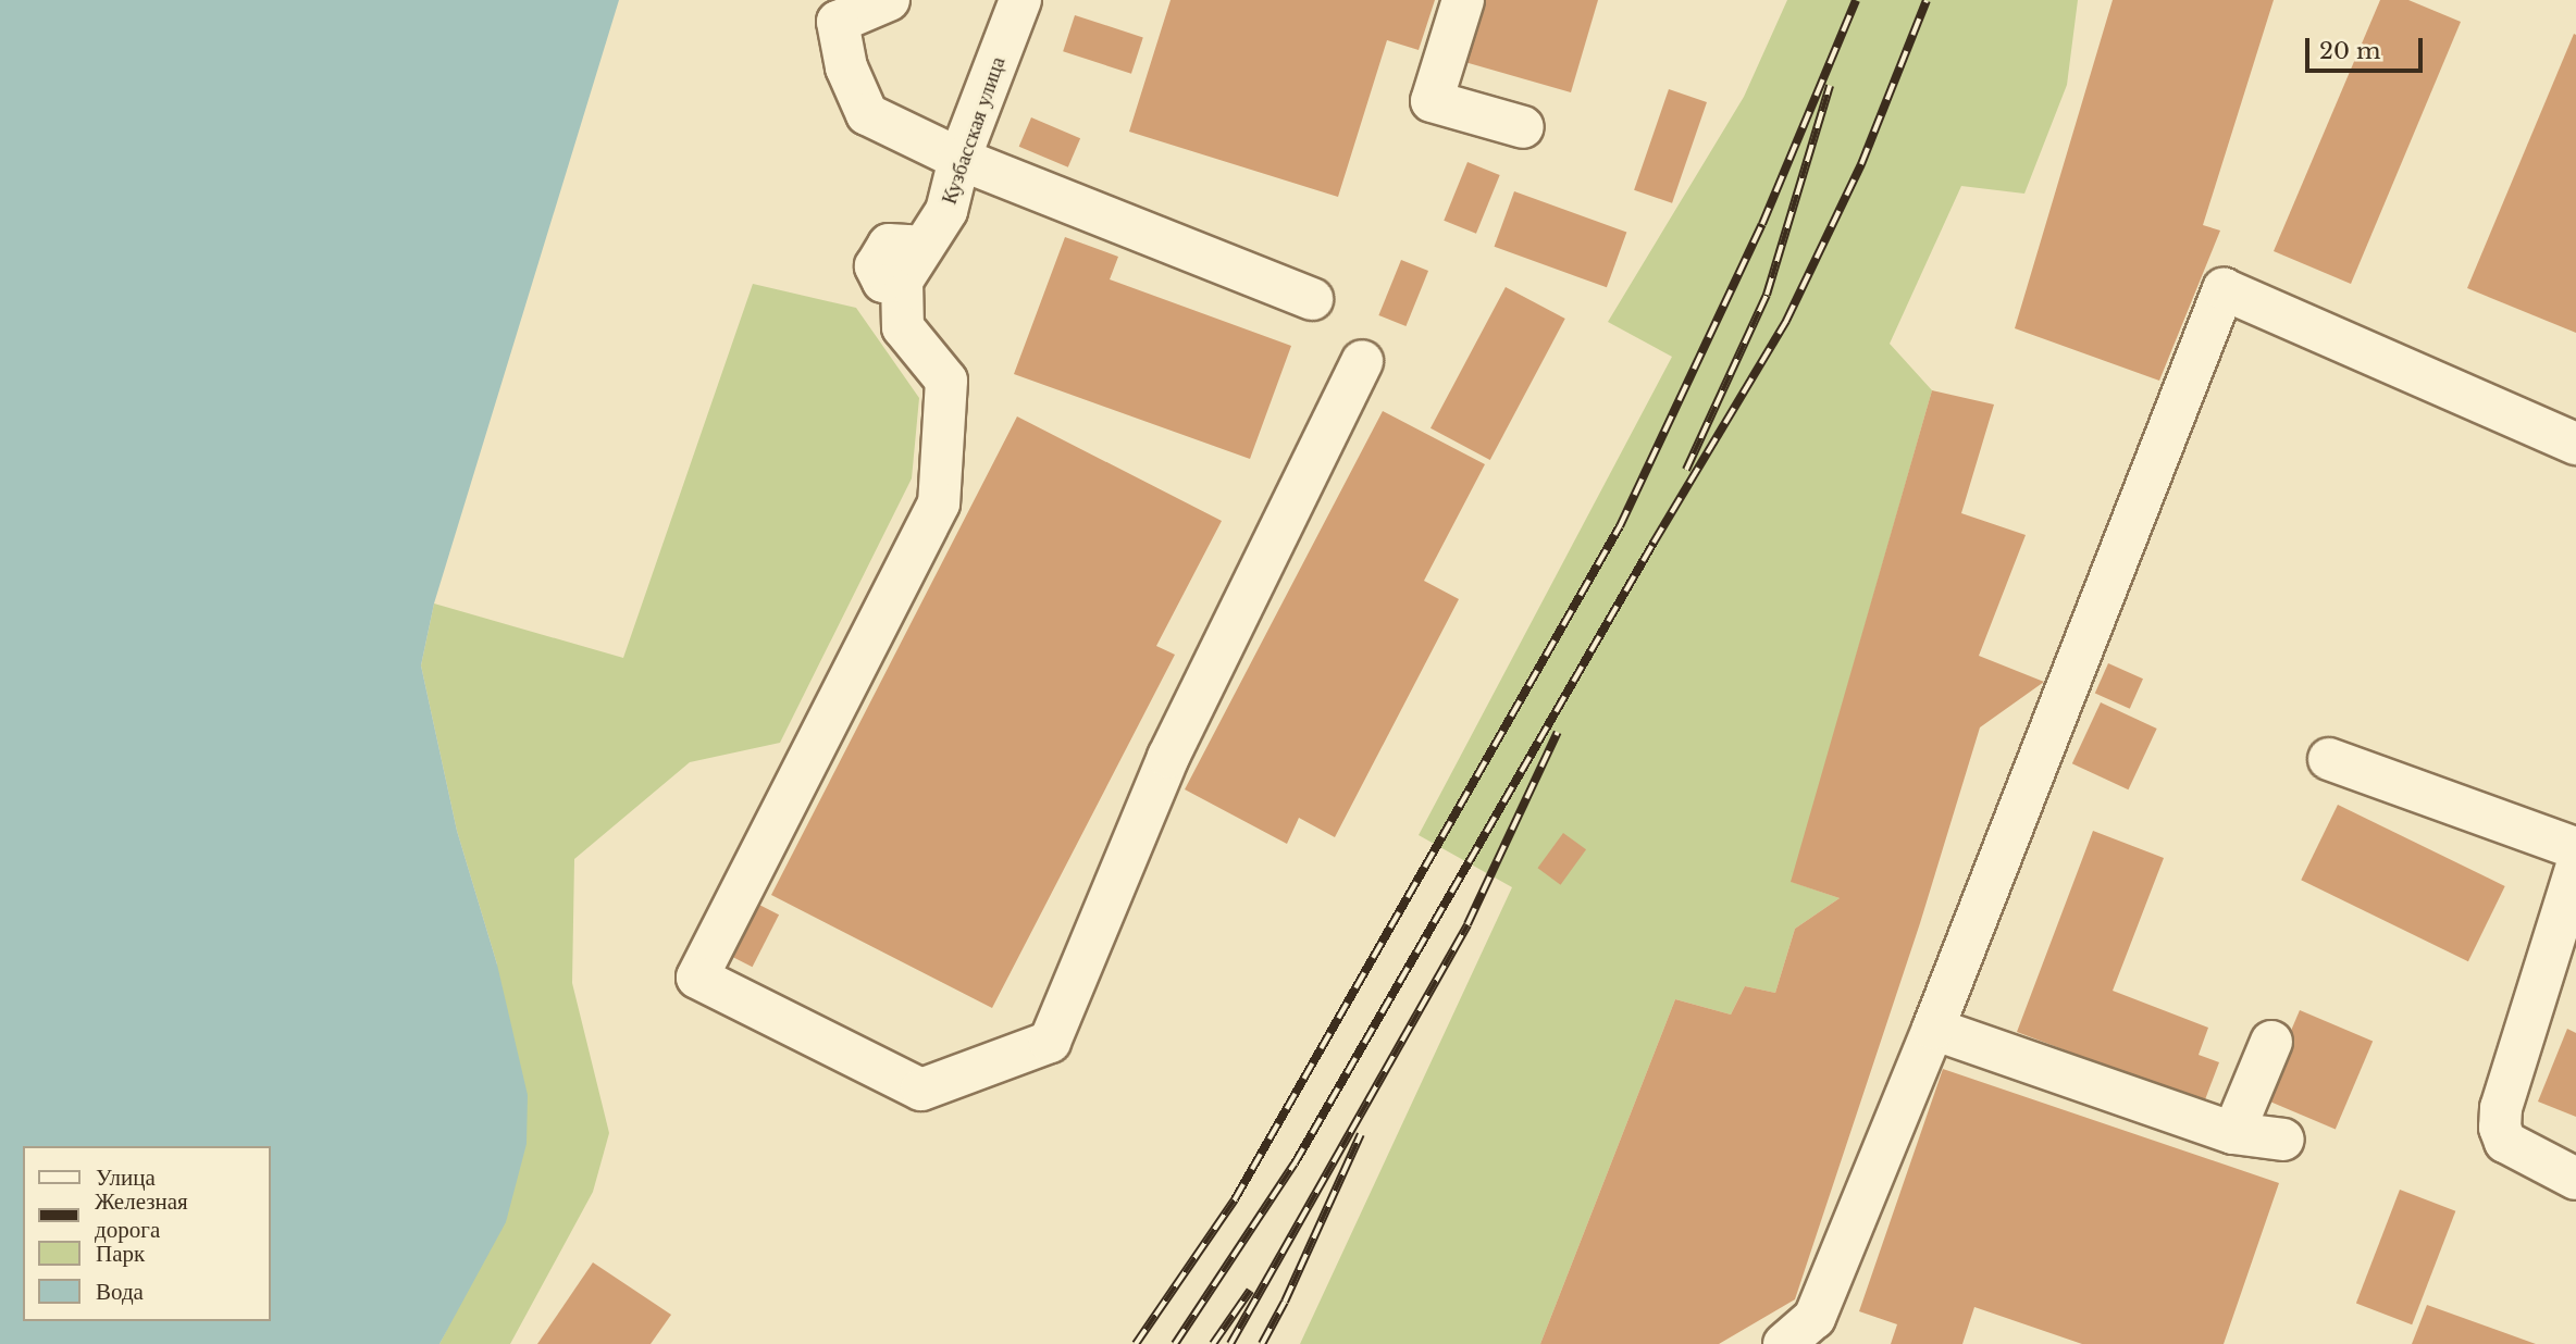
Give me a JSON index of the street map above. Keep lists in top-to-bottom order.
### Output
{
  "streets": {
    "street": ["Кузбасская улица"]
  },
  "legend": [
    "Улица",
    "Железная дорога",
    "Парк",
    "Вода"
  ],
  "scale_bar": "20 m"
}
